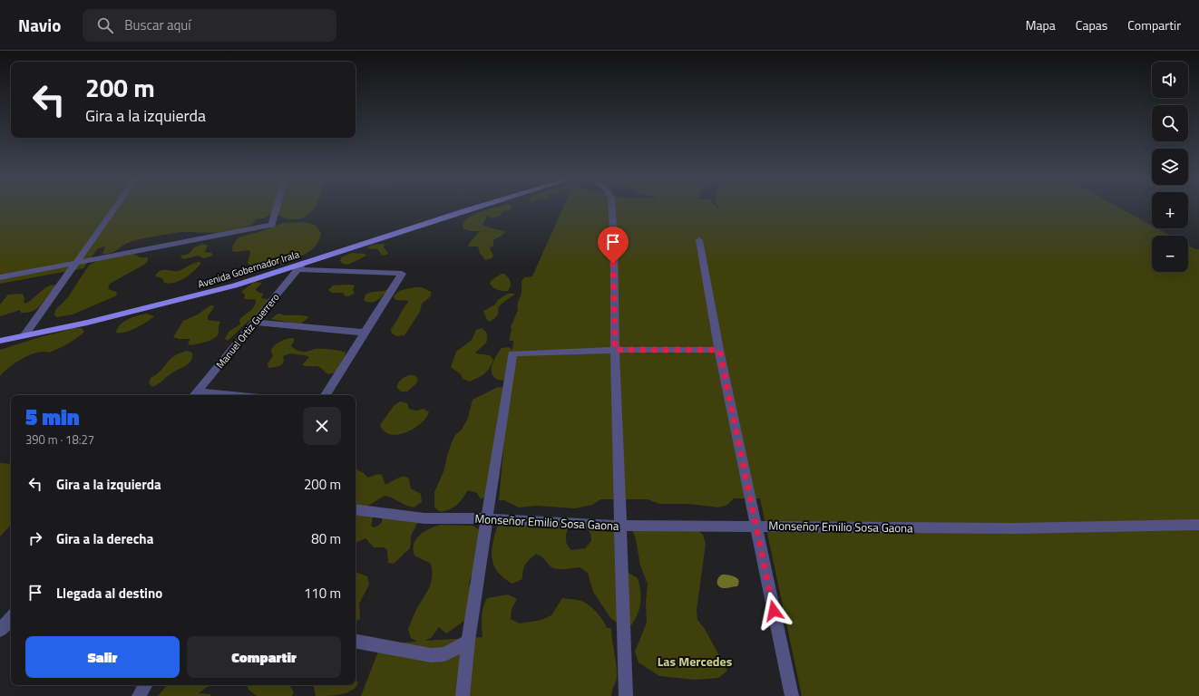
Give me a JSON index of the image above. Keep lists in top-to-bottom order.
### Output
{
  "streets": {
    "main road": ["Avenida Gobernador Irala"],
    "street": ["Manuel Ortiz Guerrero", "Monseñor Emilio Sosa Gaona"]
  },
  "crossings": [
    ["Avenida Gobernador Irala", "Manuel Ortiz Guerrero"]
  ],
  "districts": ["Las Mercedes"],
  "page": {
    "header": "Navio",
    "search": "Buscar aquí",
    "nav": ["Mapa", "Capas", "Compartir"],
    "map_buttons": ["+", "−"],
    "turn": ["200 m", "Gira a la izquierda"],
    "heading": ["5 min", "390 m · 18:27"],
    "list": [
      {
        "name": "Gira a la izquierda",
        "value": "200 m"
      },
      {
        "name": "Gira a la derecha",
        "value": "80 m"
      },
      {
        "name": "Llegada al destino",
        "value": "110 m"
      }
    ],
    "buttons": ["Salir", "Compartir"]
  }
}
